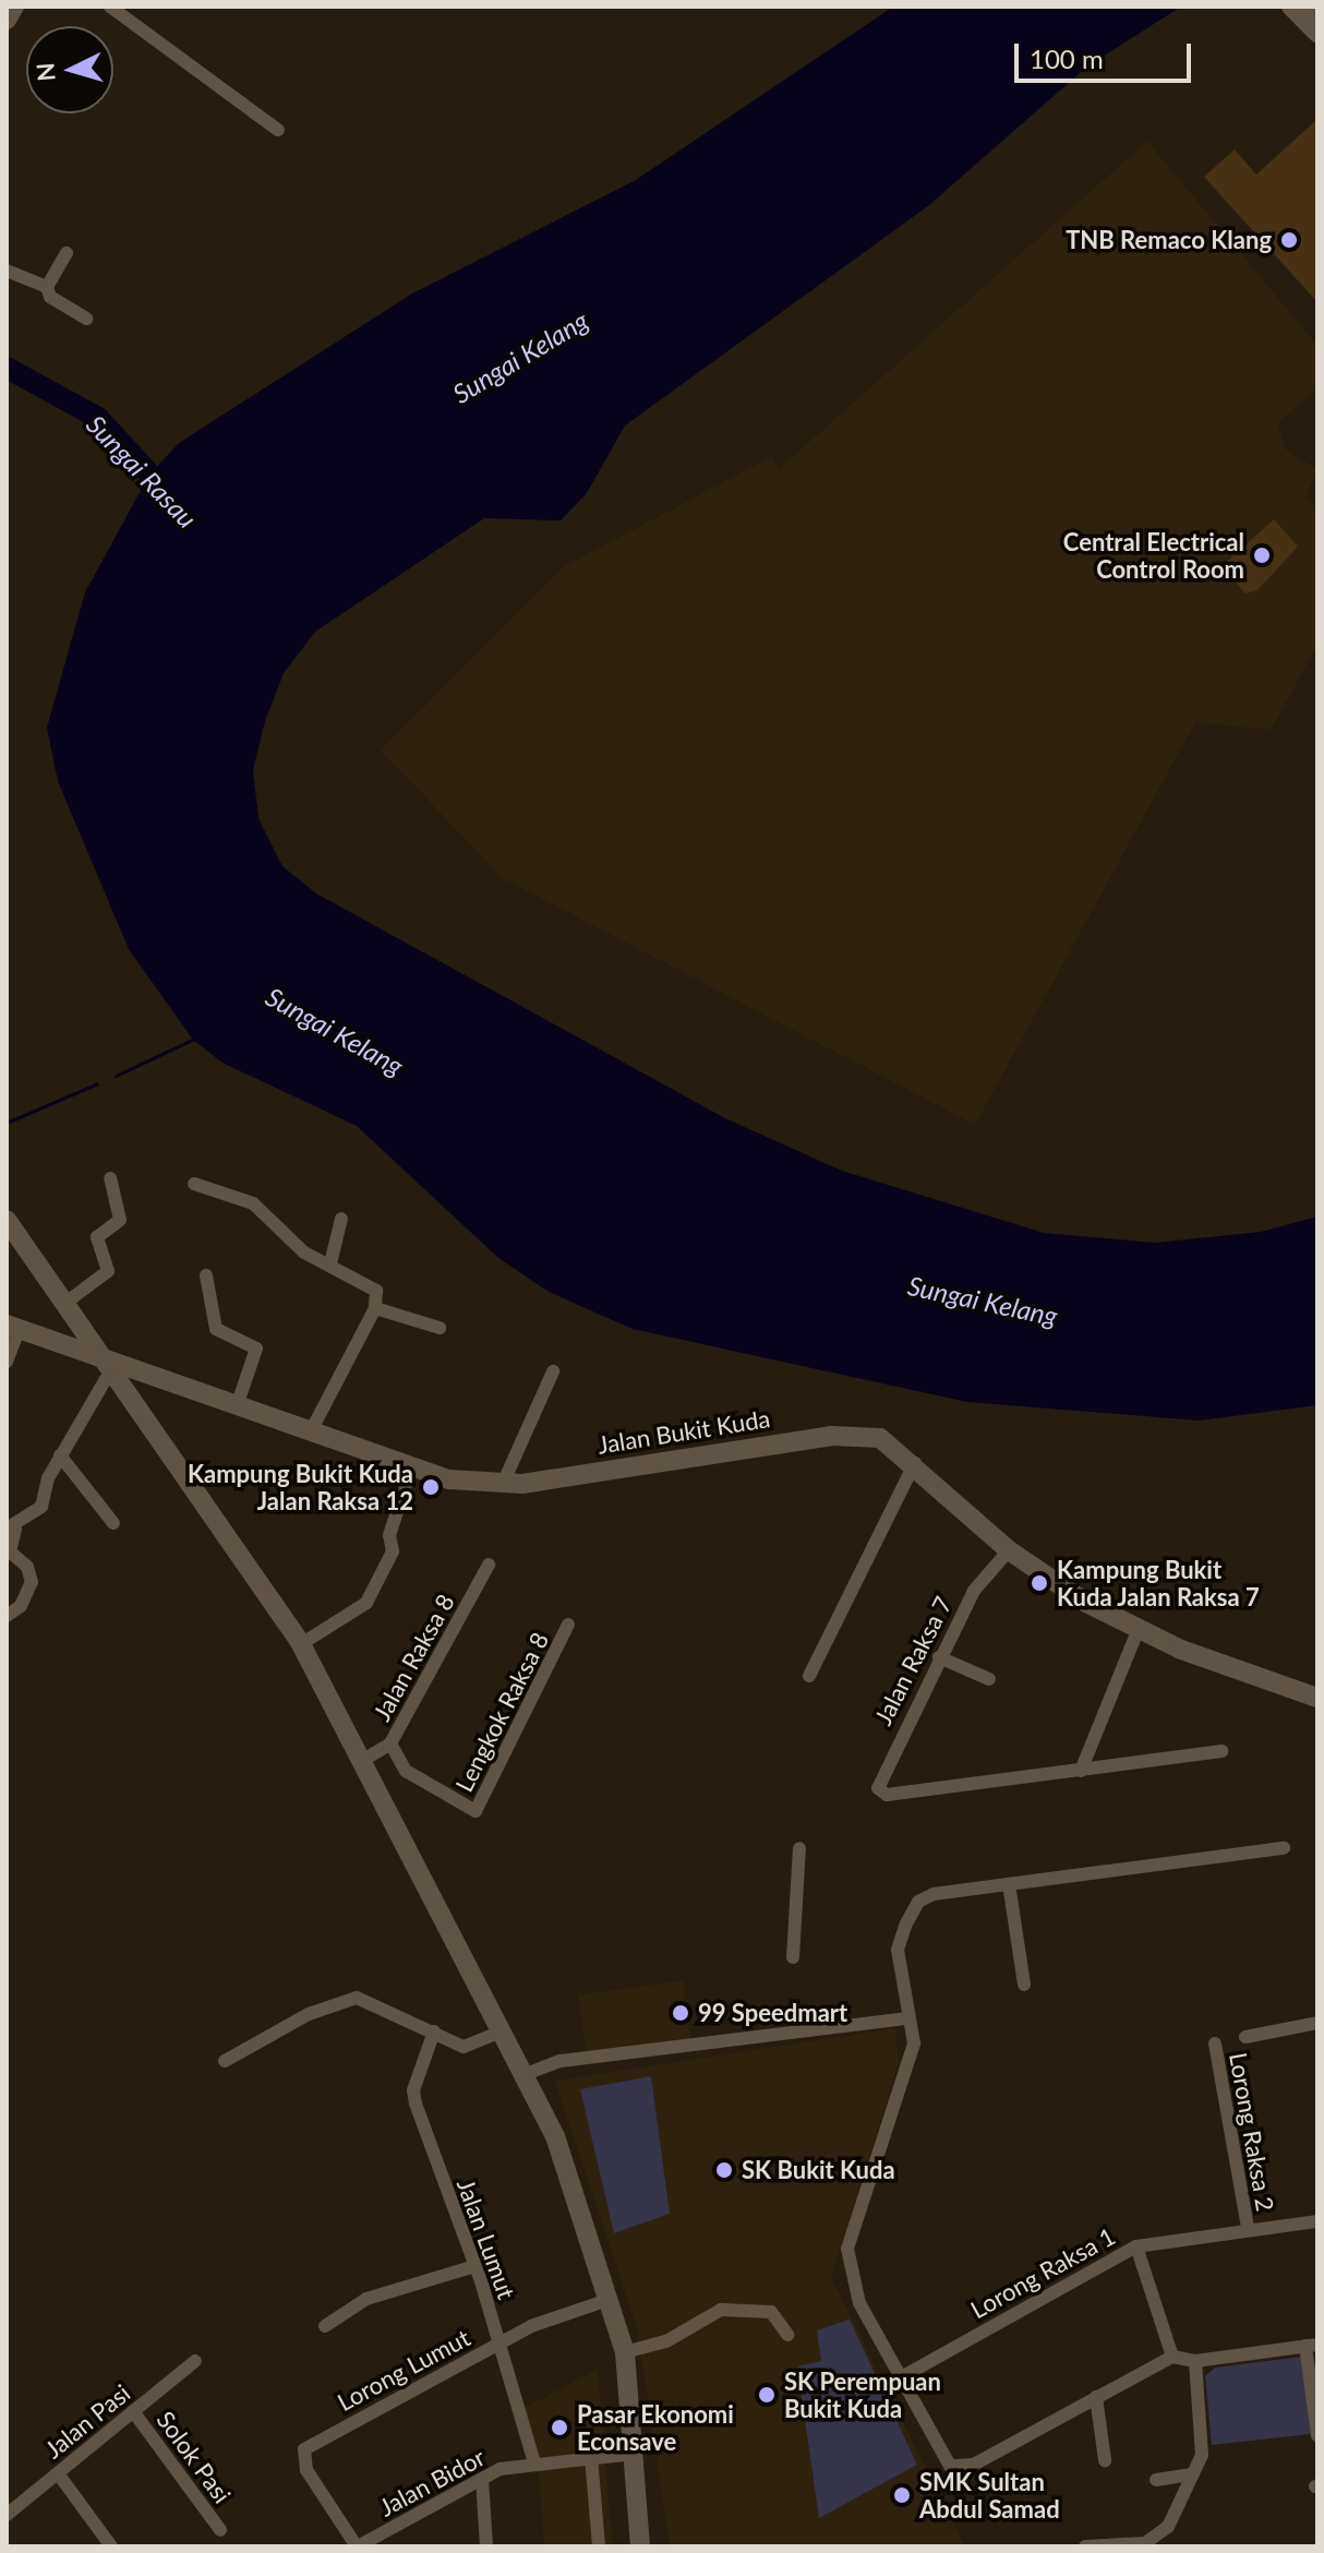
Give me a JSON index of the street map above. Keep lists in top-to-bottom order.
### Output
{
  "streets": {
    "street": [
      "Jalan Bukit Kuda",
      "Jalan Raksa 8",
      "Jalan Raksa 7",
      "Lengkok Raksa 8",
      "Lorong Raksa 2",
      "Jalan Lumut",
      "Lorong Raksa 1",
      "Lorong Lumut",
      "Jalan Pasi",
      "Solok Pasi",
      "Jalan Bidor"
    ]
  },
  "crossings": [
    ["Jalan Bukit Kuda", "Jalan Raksa 7"],
    ["Jalan Raksa 8", "Lengkok Raksa 8"],
    ["Lorong Raksa 2", "Lorong Raksa 1"],
    ["Jalan Lumut", "Lorong Lumut"],
    ["Jalan Lumut", "Jalan Bidor"],
    ["Lorong Lumut", "Jalan Bidor"],
    ["Jalan Pasi", "Solok Pasi"]
  ],
  "water": ["Sungai Kelang", "Sungai Rasau"],
  "places": [
    "TNB Remaco Klang",
    "Central Electrical Control Room",
    "Kampung Bukit Kuda Jalan Raksa 12",
    "Kampung Bukit Kuda Jalan Raksa 7",
    "99 Speedmart",
    "SK Bukit Kuda",
    "SK Perempuan Bukit Kuda",
    "Pasar Ekonomi Econsave",
    "SMK Sultan Abdul Samad"
  ],
  "scale_bar": "100 m",
  "north": "left"
}
